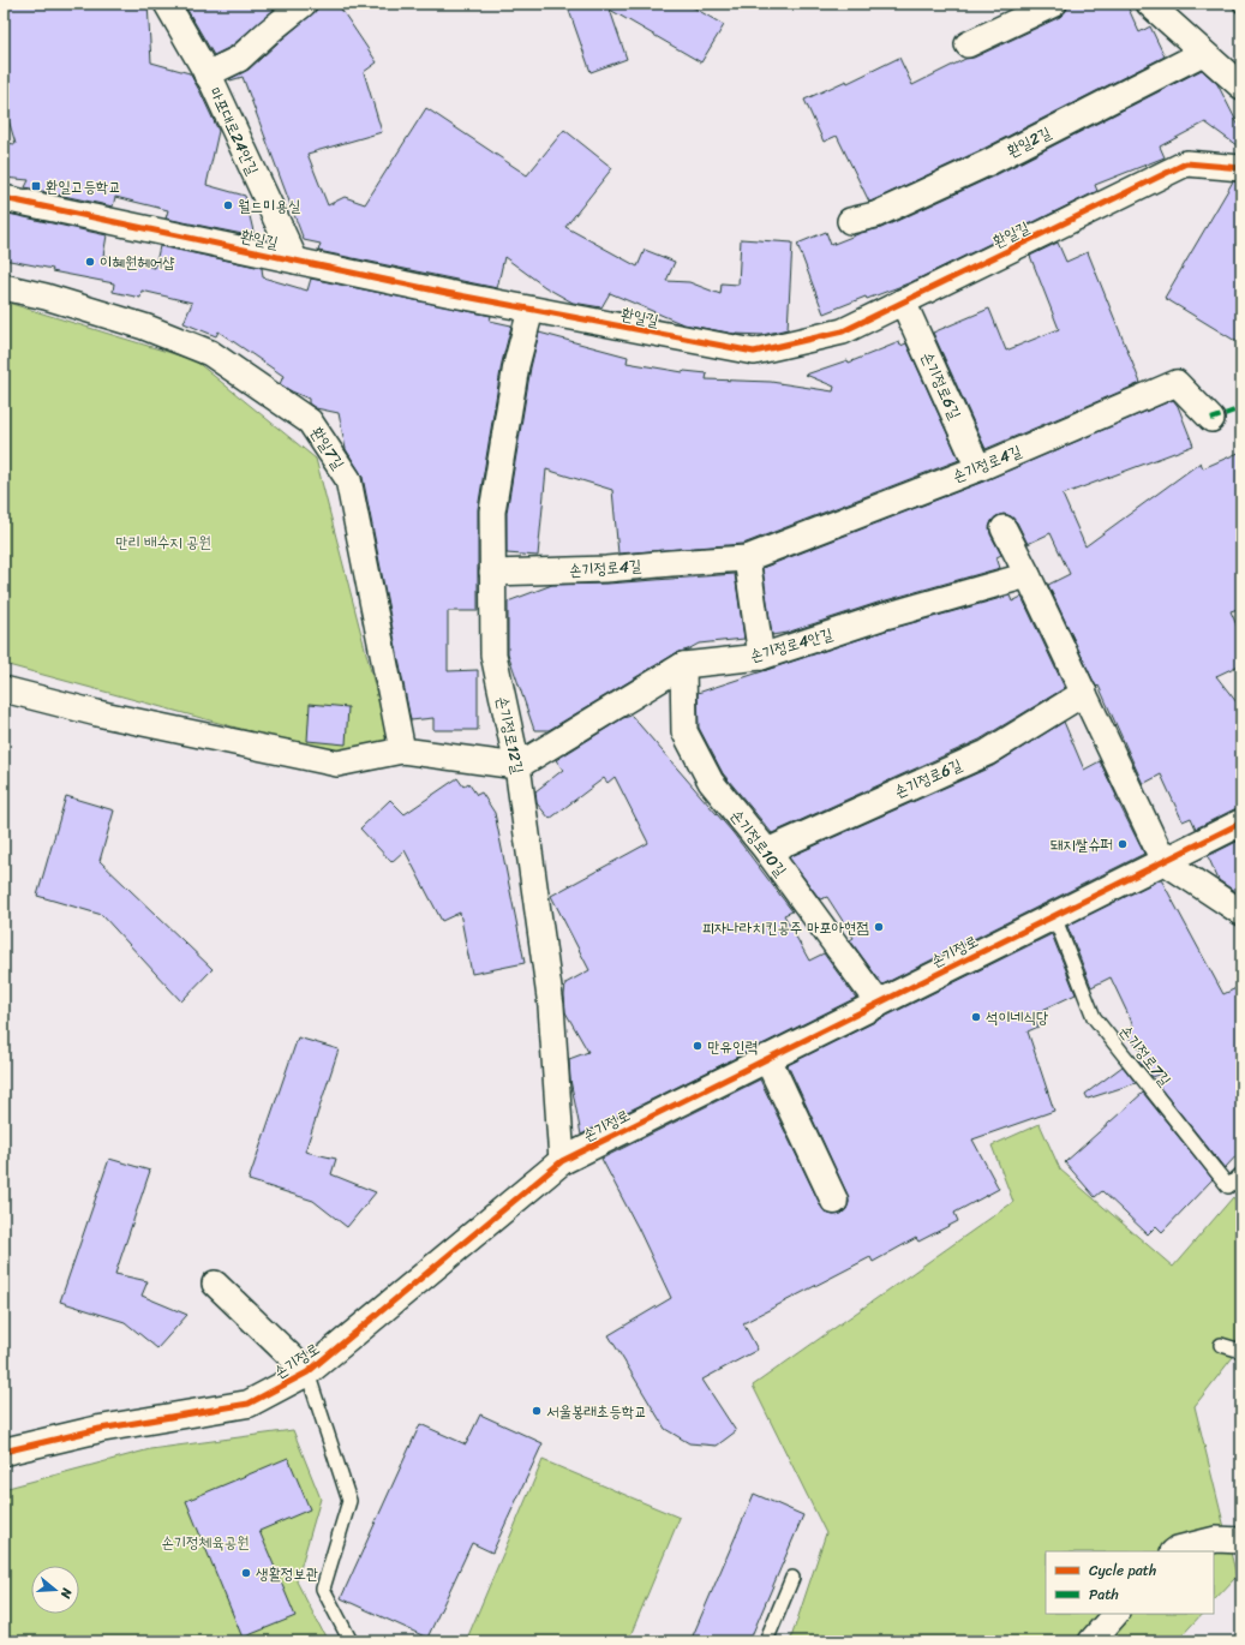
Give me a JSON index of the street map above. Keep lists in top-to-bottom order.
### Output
{
  "streets": {
    "street": [
      "마포대로24안길",
      "환일2길",
      "환일길",
      "손기정로6길",
      "환일7길",
      "손기정로4길",
      "손기정로4안길",
      "손기정로12길",
      "손기정로10길",
      "손기정로"
    ],
    "lane": ["손기정로7길"]
  },
  "crossings": [
    ["마포대로24안길", "환일길"],
    ["환일길", "손기정로6길"],
    ["환일길", "손기정로12길"],
    ["손기정로6길", "손기정로4길"],
    ["손기정로6길", "손기정로10길"],
    ["손기정로4길", "손기정로12길"],
    ["손기정로4안길", "손기정로12길"],
    ["손기정로4안길", "손기정로10길"],
    ["손기정로12길", "손기정로"],
    ["손기정로10길", "손기정로"],
    ["손기정로", "손기정로7길"]
  ],
  "parks": ["만리 배수지 공원", "손기정체육공원"],
  "places": {
    "transit": ["환일고등학교"],
    "other": [
      "월드미용실",
      "이혜원헤어샵",
      "돼지쌀슈퍼",
      "피자나라치킨공주 마포아현점",
      "석이네식당",
      "만유인력",
      "서울봉래초등학교",
      "생활정보관"
    ]
  },
  "legend": ["Cycle path", "Path"],
  "north": "right"
}
